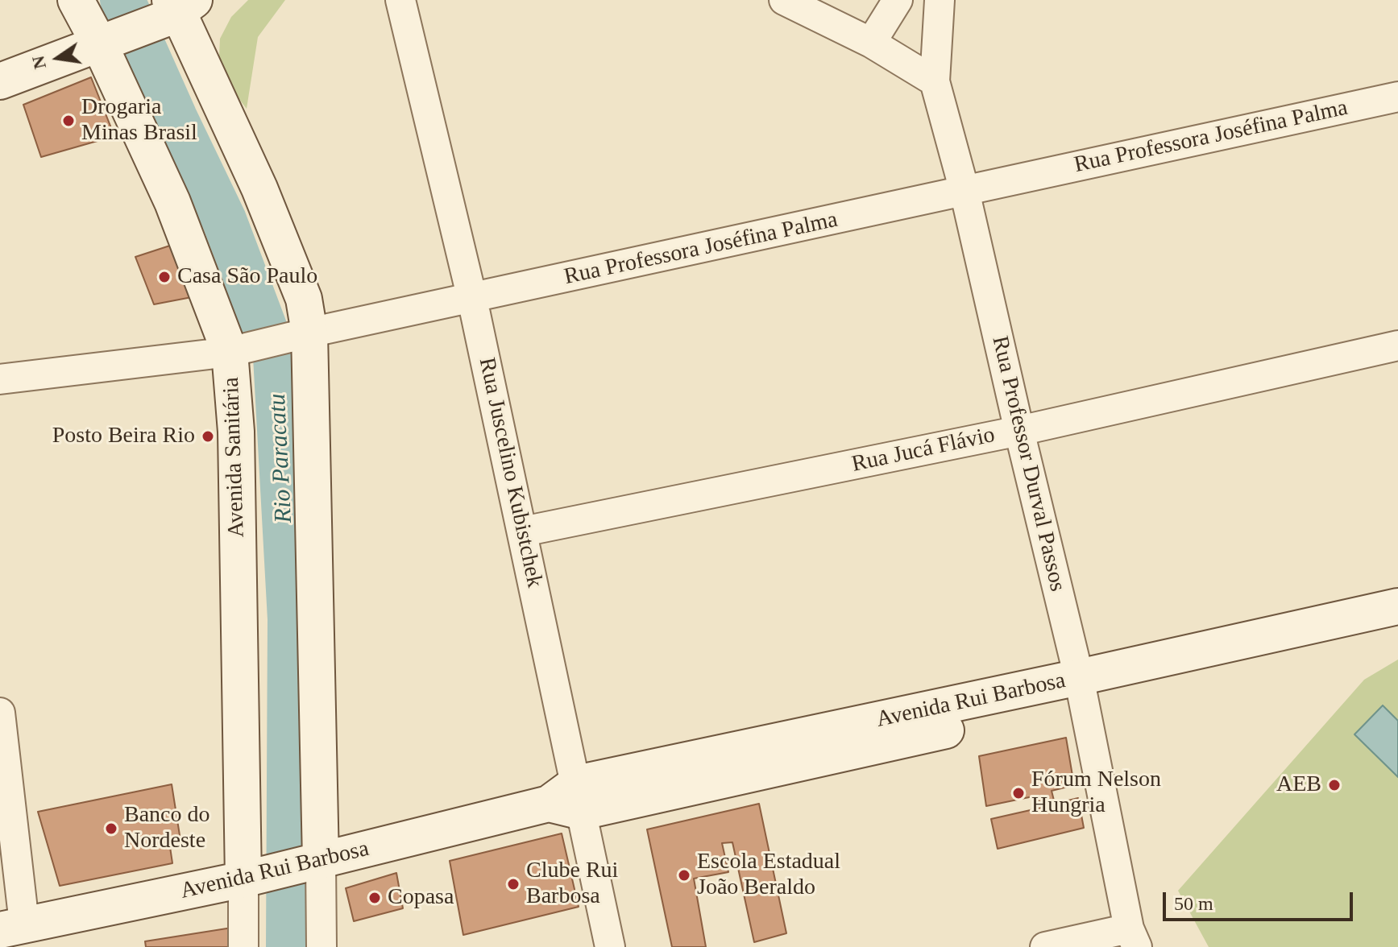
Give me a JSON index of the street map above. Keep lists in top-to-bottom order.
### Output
{
  "streets": {
    "street": [
      "Rua Professora Joséfina Palma",
      "Rua Jucá Flávio",
      "Avenida Sanitária",
      "Rua Professor Durval Passos",
      "Rua Juscelino Kubistchek",
      "Avenida Rui Barbosa"
    ]
  },
  "crossings": [
    ["Rua Professora Joséfina Palma", "Avenida Sanitária"],
    ["Rua Professora Joséfina Palma", "Rua Professor Durval Passos"],
    ["Rua Professora Joséfina Palma", "Rua Juscelino Kubistchek"],
    ["Rua Jucá Flávio", "Rua Professor Durval Passos"],
    ["Rua Jucá Flávio", "Rua Juscelino Kubistchek"],
    ["Avenida Sanitária", "Avenida Rui Barbosa"],
    ["Rua Professor Durval Passos", "Avenida Rui Barbosa"],
    ["Rua Juscelino Kubistchek", "Avenida Rui Barbosa"]
  ],
  "water": ["Rio Paracatu"],
  "places": [
    "Drogaria Minas Brasil",
    "Casa São Paulo",
    "Posto Beira Rio",
    "AEB",
    "Fórum Nelson Hungria",
    "Banco do Nordeste",
    "Escola Estadual João Beraldo",
    "Clube Rui Barbosa",
    "Copasa"
  ],
  "scale_bar": "50 m",
  "north": "left"
}
